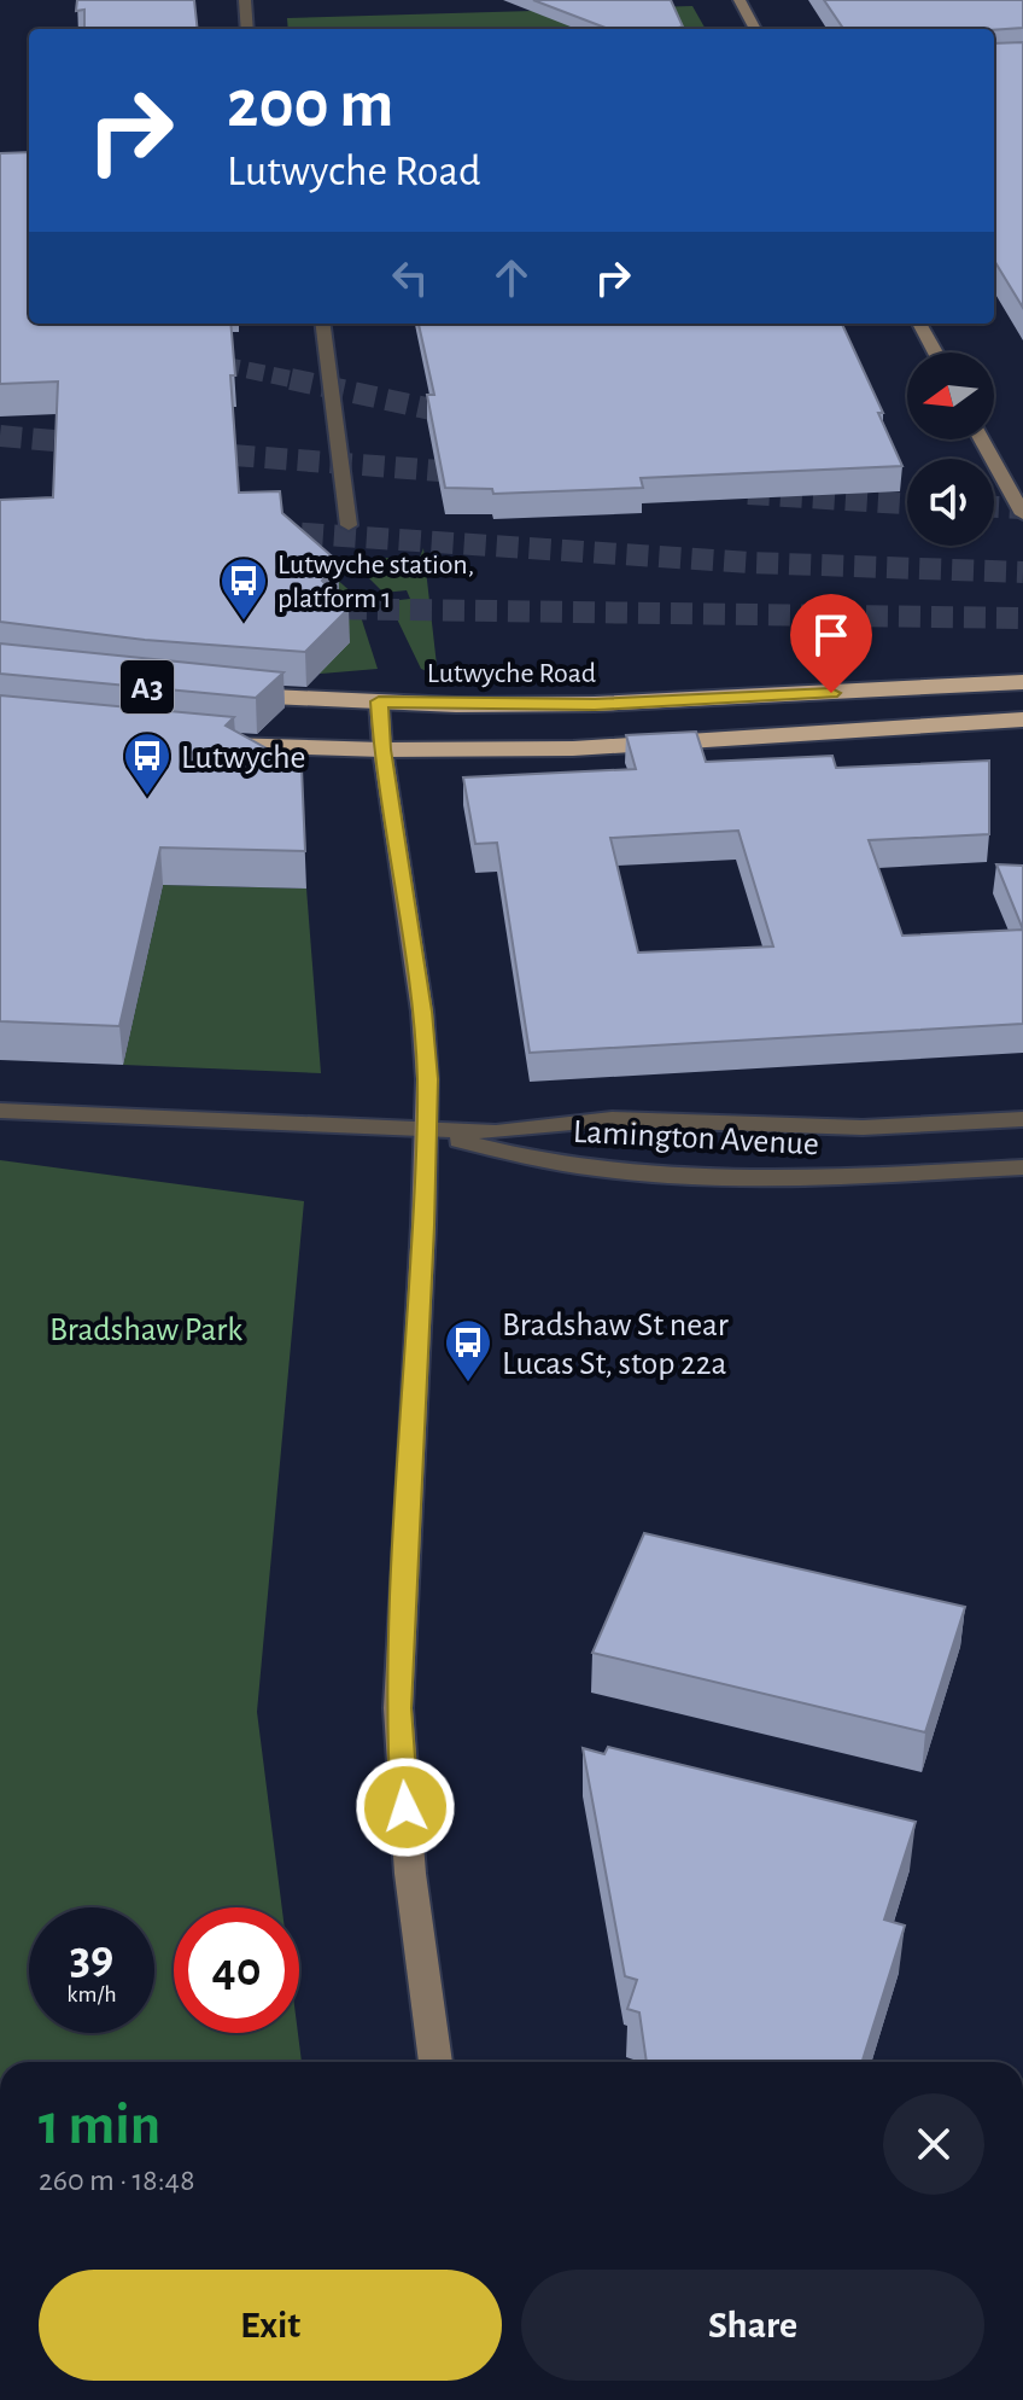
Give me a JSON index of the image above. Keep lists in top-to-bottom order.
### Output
{
  "streets": {
    "highway": ["Lutwyche Road", "A3"],
    "street": ["Lamington Avenue"]
  },
  "parks": ["Bradshaw Park"],
  "places": {
    "bus stop": ["Lutwyche station, platform 1", "Lutwyche", "Bradshaw St near Lucas St, stop 22a"]
  },
  "north": "left",
  "page": {
    "turn": ["200 m", "Lutwyche Road"],
    "speed": "39 km/h",
    "limit": "40",
    "heading": ["1 min", "260 m · 18:48"],
    "buttons": ["Exit", "Share"]
  }
}
